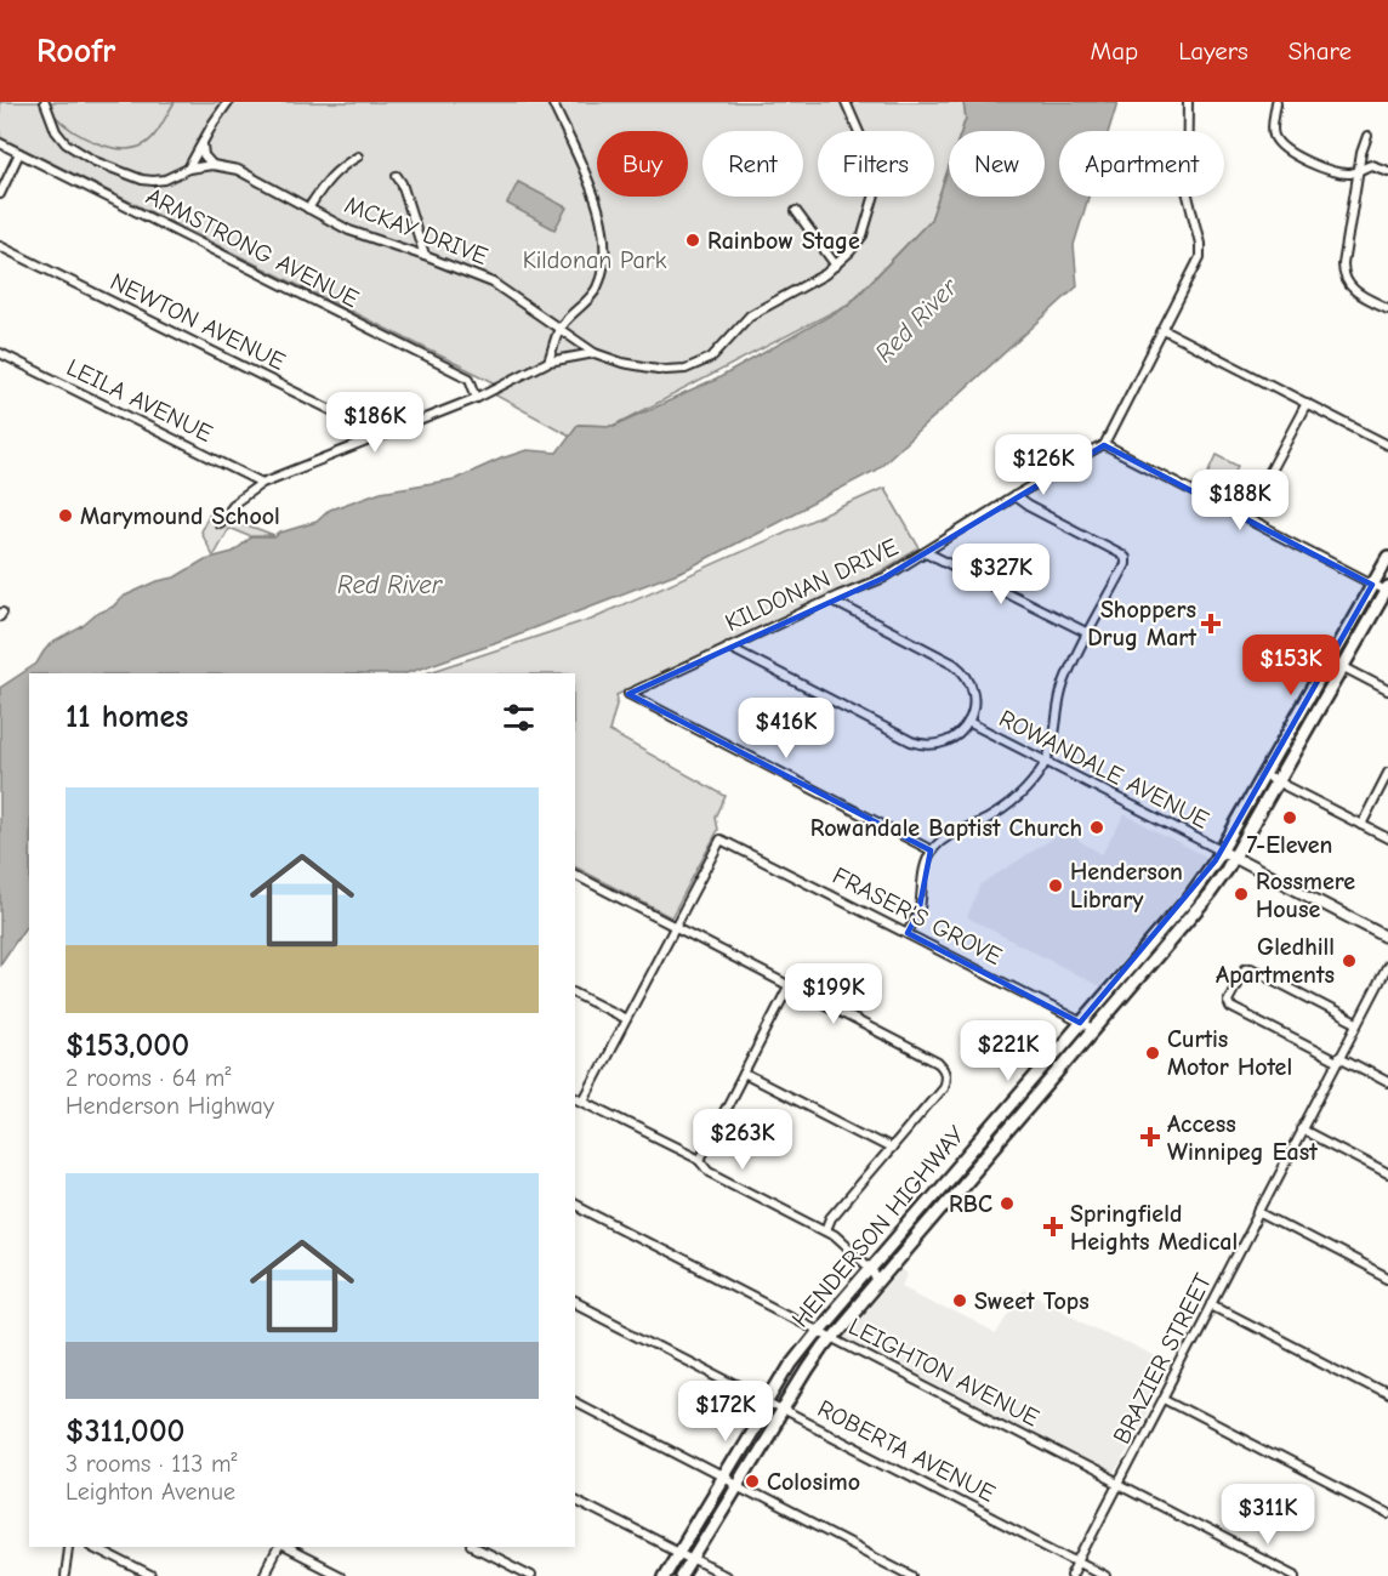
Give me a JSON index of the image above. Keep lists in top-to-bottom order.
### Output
{
  "streets": {
    "main road": ["HENDERSON HIGHWAY"],
    "street": [
      "MCKAY DRIVE",
      "ARMSTRONG AVENUE",
      "NEWTON AVENUE",
      "LEILA AVENUE",
      "KILDONAN DRIVE",
      "ROWANDALE AVENUE",
      "FRASER'S GROVE",
      "BRAZIER STREET",
      "LEIGHTON AVENUE",
      "ROBERTA AVENUE"
    ]
  },
  "crossings": [
    ["ROWANDALE AVENUE", "HENDERSON HIGHWAY"],
    ["FRASER'S GROVE", "HENDERSON HIGHWAY"],
    ["HENDERSON HIGHWAY", "LEIGHTON AVENUE"],
    ["HENDERSON HIGHWAY", "ROBERTA AVENUE"],
    ["BRAZIER STREET", "LEIGHTON AVENUE"],
    ["BRAZIER STREET", "ROBERTA AVENUE"]
  ],
  "water": ["Red River"],
  "parks": ["Kildonan Park"],
  "places": {
    "other": [
      "Rainbow Stage",
      "Marymound School",
      "7-Eleven",
      "Rowandale Baptist Church",
      "Henderson Library",
      "Rossmere House",
      "Gledhill Apartments",
      "Curtis Motor Hotel",
      "RBC",
      "Sweet Tops",
      "Colosimo"
    ],
    "health": ["Shoppers Drug Mart", "Access Winnipeg East", "Springfield Heights Medical"]
  },
  "page": {
    "header": "Roofr",
    "nav": ["Map", "Layers", "Share"],
    "chip": [
      "Buy",
      "Rent",
      "Filters",
      "New",
      "Apartment"
    ],
    "price": [
      "$186K",
      "$126K",
      "$188K",
      "$327K",
      "$153K",
      "$416K",
      "$199K",
      "$221K",
      "$263K",
      "$172K",
      "$311K"
    ],
    "heading": "11 homes",
    "list": [
      {
        "name": "$153,000",
        "note": "2 rooms · 64 m² · Henderson Highway"
      },
      {
        "name": "$311,000",
        "note": "3 rooms · 113 m² · Leighton Avenue"
      }
    ]
  }
}
